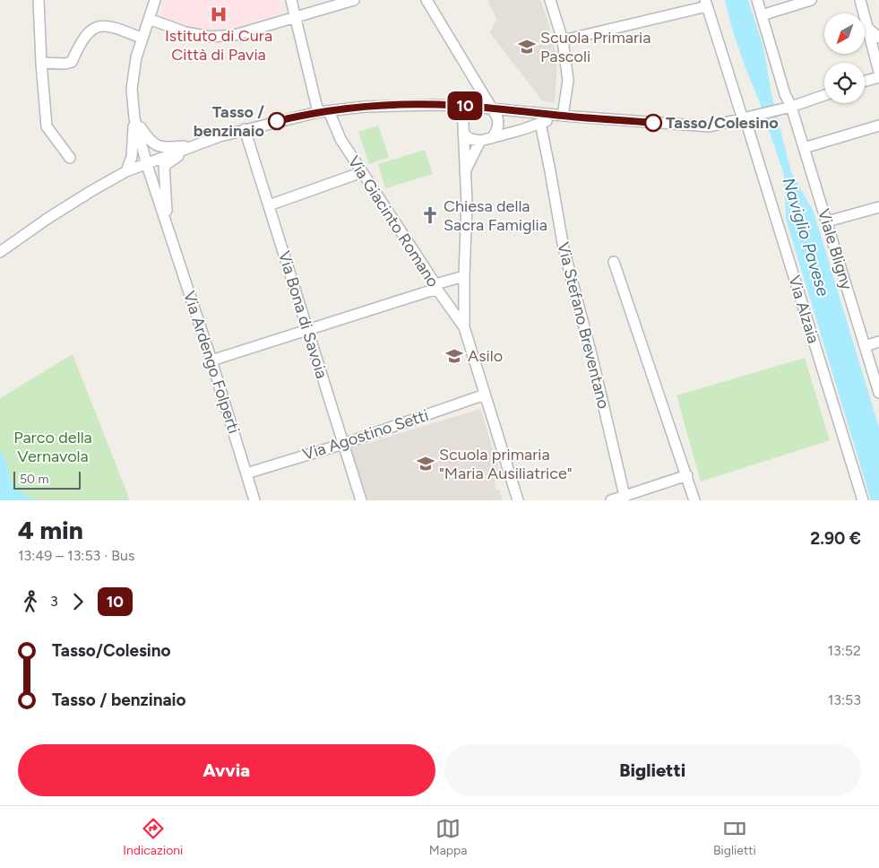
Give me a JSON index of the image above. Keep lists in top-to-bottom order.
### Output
{
  "streets": {
    "street": [
      "Via Giacinto Romano",
      "Viale Bligny",
      "Via Alzaia",
      "Via Bona di Savoia",
      "Via Stefano Breventano",
      "Via Ardengo Folperti",
      "Via Agostino Setti"
    ]
  },
  "crossings": [
    ["Via Bona di Savoia", "Via Agostino Setti"],
    ["Via Ardengo Folperti", "Via Agostino Setti"]
  ],
  "water": ["Naviglio Pavese"],
  "parks": ["Parco della Vernavola"],
  "places": {
    "hospital": ["Istituto di Cura Città di Pavia"],
    "school or university": ["Scuola Primaria Pascoli", "Asilo", "Scuola primaria \"Maria Ausiliatrice\""],
    "other": ["Tasso / benzinaio", "Tasso/Colesino"],
    "church": ["Chiesa della Sacra Famiglia"]
  },
  "lines": ["bus line 10"],
  "scale_bar": "50 m",
  "north": "bottom left",
  "page": {
    "on_map": "10",
    "scale": "50 m",
    "heading": ["4 min", "13:49 – 13:53 · Bus", "2.90 €"],
    "legs": ["3", "10"],
    "list": [
      {
        "name": "Tasso/Colesino",
        "value": "13:52"
      },
      {
        "name": "Tasso / benzinaio",
        "value": "13:53"
      }
    ],
    "buttons": ["Avvia", "Biglietti"],
    "tabs": ["Indicazioni", "Mappa", "Biglietti"]
  }
}
